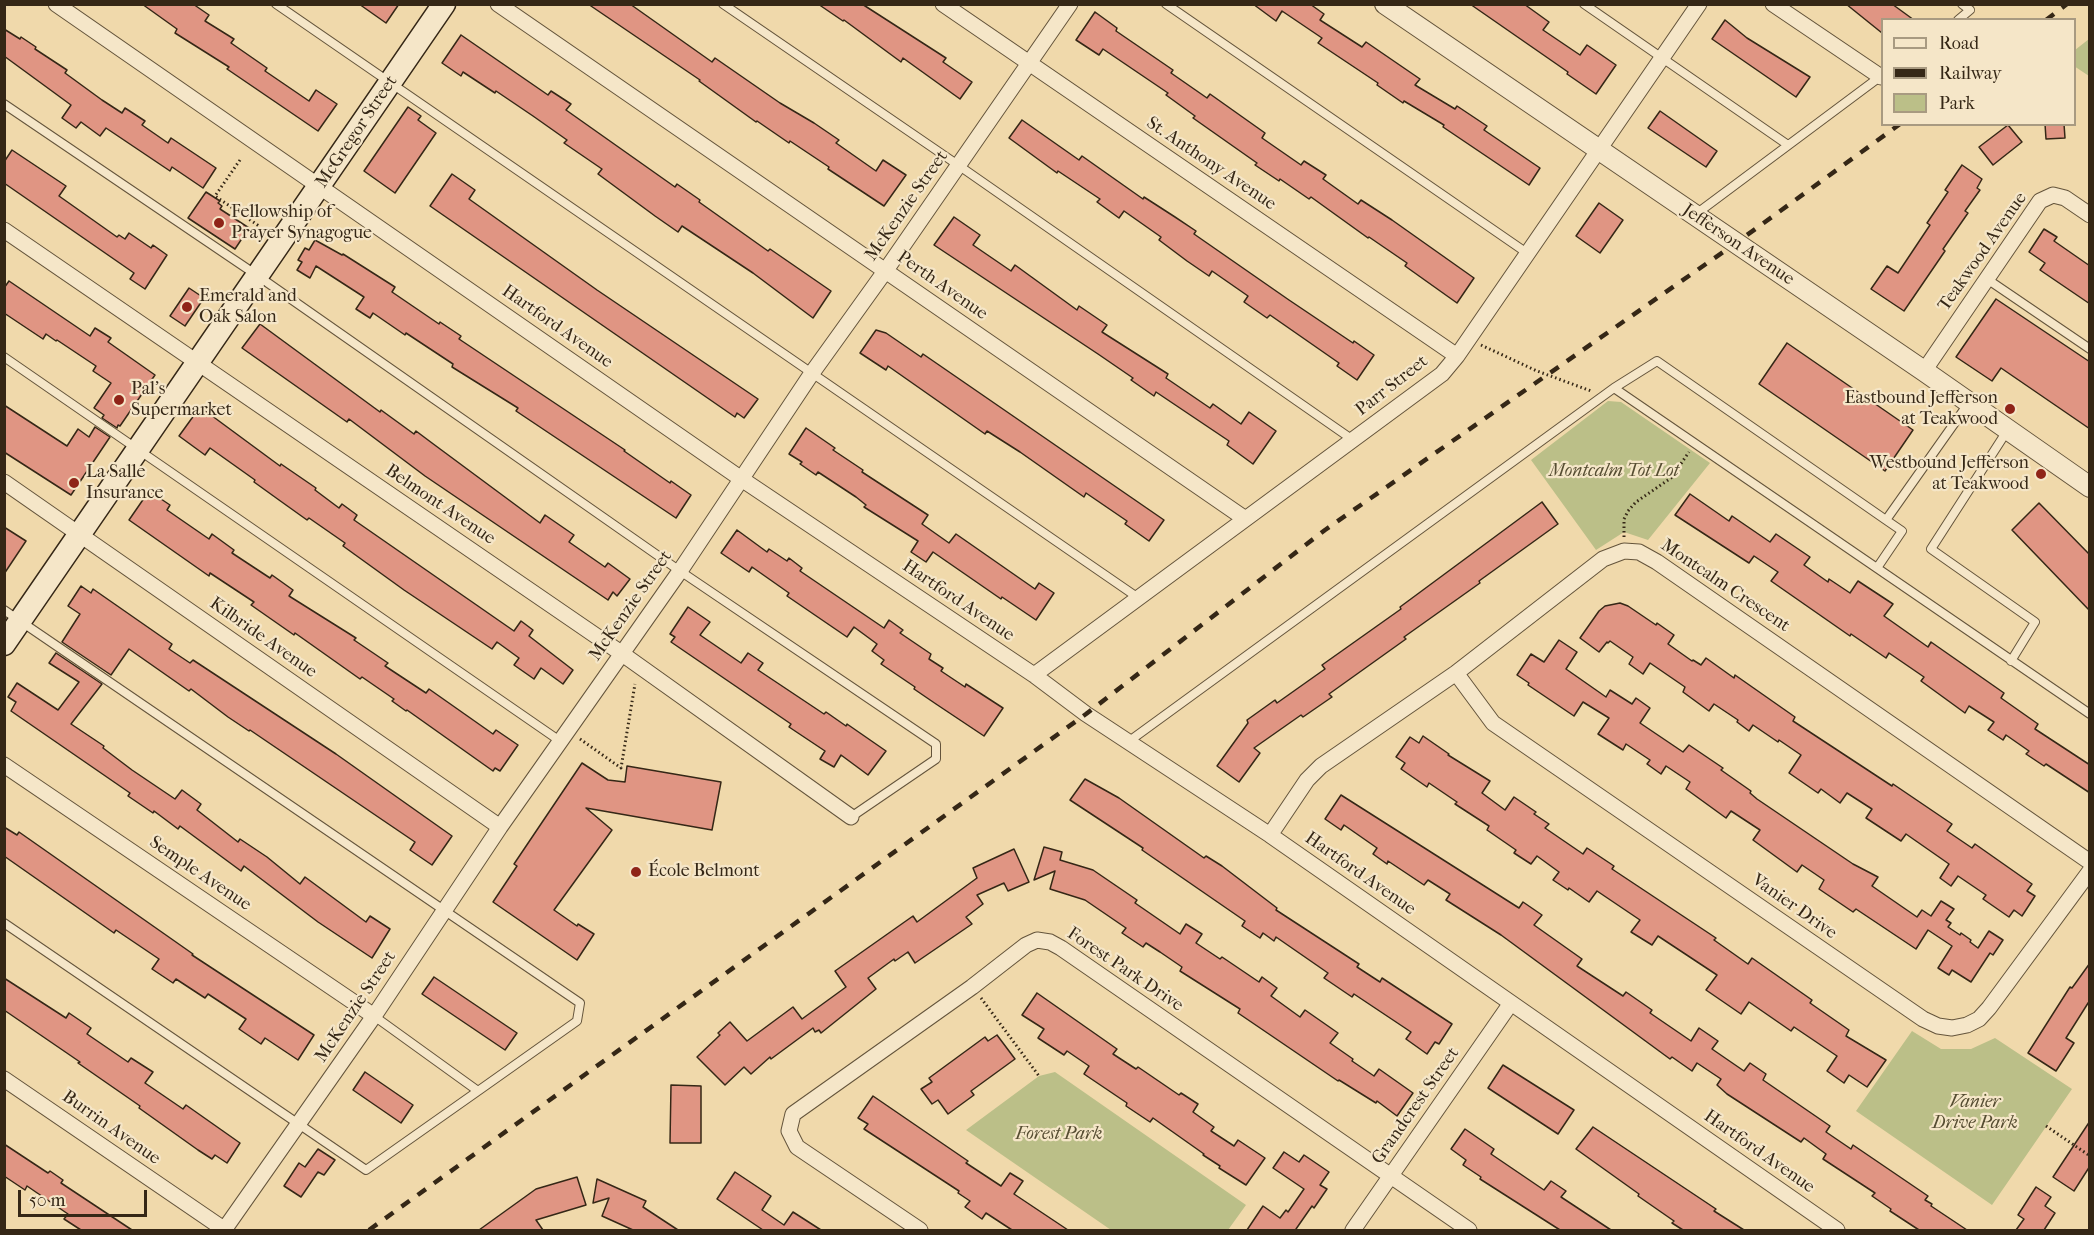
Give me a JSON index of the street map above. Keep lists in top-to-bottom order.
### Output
{
  "streets": {
    "main road": ["McGregor Street"],
    "street": [
      "St. Anthony Avenue",
      "McKenzie Street",
      "Jefferson Avenue",
      "Teakwood Avenue",
      "Perth Avenue",
      "Hartford Avenue",
      "Parr Street",
      "Belmont Avenue",
      "Montcalm Crescent",
      "Kilbride Avenue",
      "Semple Avenue",
      "Vanier Drive",
      "Forest Park Drive",
      "Grandcrest Street",
      "Burrin Avenue"
    ]
  },
  "crossings": [
    ["McGregor Street", "Hartford Avenue"],
    ["McGregor Street", "Belmont Avenue"],
    ["McGregor Street", "Kilbride Avenue"],
    ["St. Anthony Avenue", "McKenzie Street"],
    ["St. Anthony Avenue", "Parr Street"],
    ["McKenzie Street", "Perth Avenue"],
    ["McKenzie Street", "Hartford Avenue"],
    ["McKenzie Street", "Belmont Avenue"],
    ["McKenzie Street", "Kilbride Avenue"],
    ["McKenzie Street", "Semple Avenue"],
    ["McKenzie Street", "Burrin Avenue"],
    ["Jefferson Avenue", "Teakwood Avenue"],
    ["Jefferson Avenue", "Parr Street"],
    ["Perth Avenue", "Parr Street"],
    ["Hartford Avenue", "Parr Street"],
    ["Hartford Avenue", "Grandcrest Street"],
    ["Forest Park Drive", "Grandcrest Street"]
  ],
  "parks": ["Montcalm Tot Lot", "Vanier Drive Park", "Forest Park"],
  "places": [
    "Fellowship of Prayer Synagogue",
    "Emerald and Oak Salon",
    "Pal's Supermarket",
    "Eastbound Jefferson at Teakwood",
    "Westbound Jefferson at Teakwood",
    "La Salle Insurance",
    "École Belmont"
  ],
  "legend": ["Road", "Railway", "Park"],
  "scale_bar": "50 m"
}
